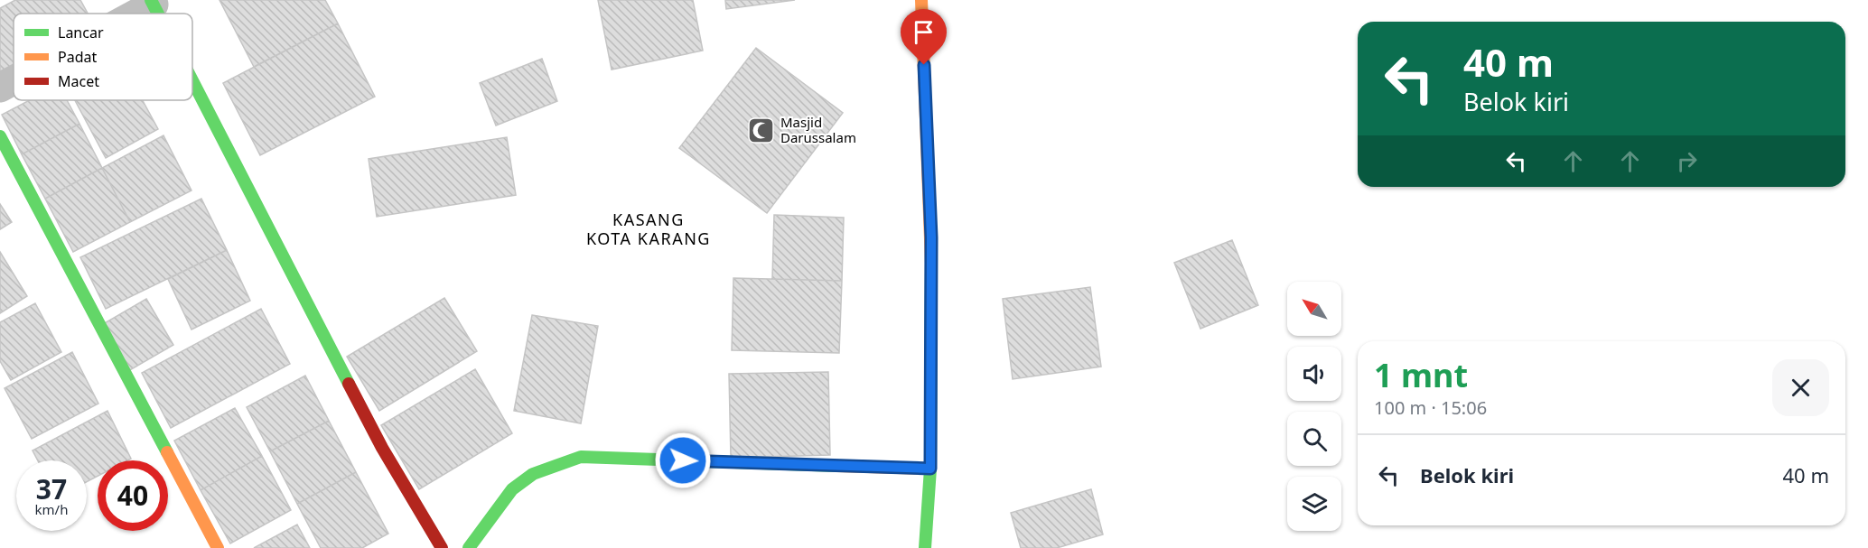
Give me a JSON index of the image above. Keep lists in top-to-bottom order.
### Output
{
  "districts": ["KASANG KOTA KARANG"],
  "places": {
    "mosque": ["Masjid Darussalam"]
  },
  "legend": ["Lancar", "Padat", "Macet"],
  "north": "top left",
  "page": {
    "turn": ["40 m", "Belok kiri"],
    "heading": ["1 mnt", "100 m · 15:06"],
    "list": [
      {
        "name": "Belok kiri",
        "value": "40 m"
      }
    ],
    "speed": "37 km/h",
    "limit": "40"
  }
}
